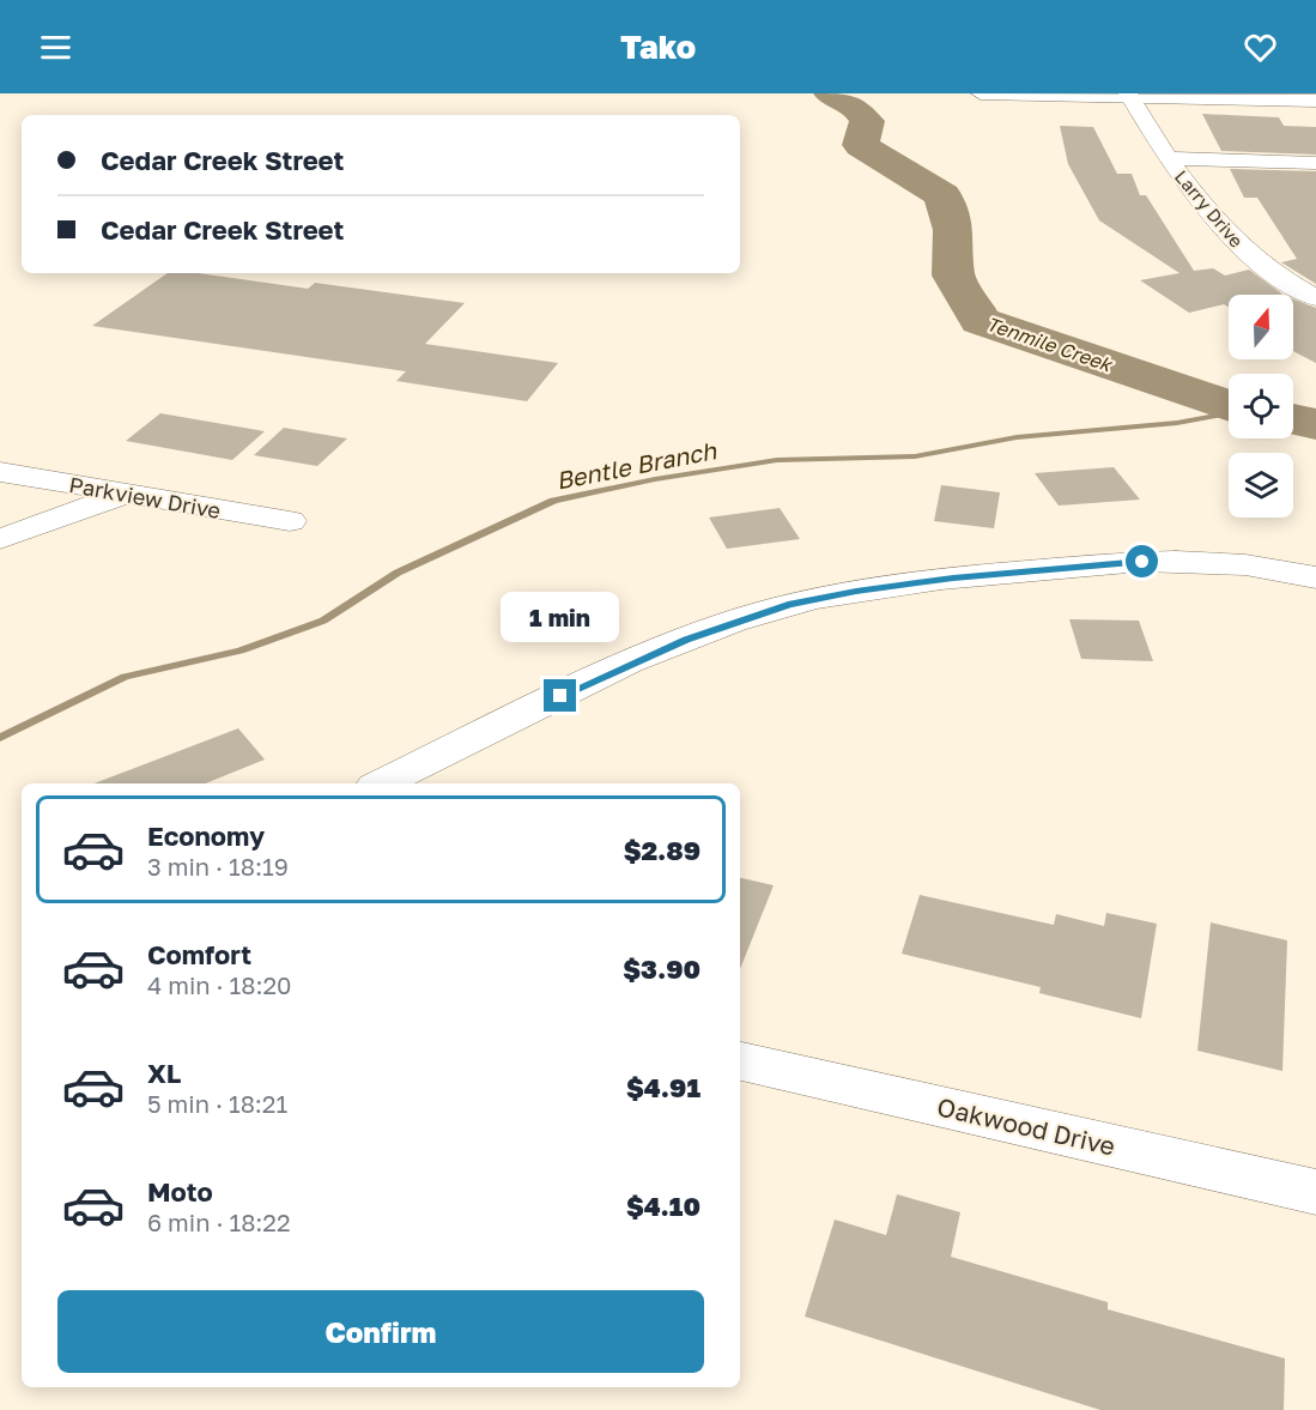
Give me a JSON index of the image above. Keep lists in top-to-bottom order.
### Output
{
  "streets": {
    "street": ["Larry Drive", "Parkview Drive", "Oakwood Drive"]
  },
  "water": ["Tenmile Creek", "Bentle Branch"],
  "north": "top",
  "page": {
    "header": "Tako",
    "banner": ["Cedar Creek Street", "Cedar Creek Street"],
    "bubble": "1 min",
    "list": [
      {
        "name": "Economy",
        "note": "3 min · 18:19",
        "value": "$2.89"
      },
      {
        "name": "Comfort",
        "note": "4 min · 18:20",
        "value": "$3.90"
      },
      {
        "name": "XL",
        "note": "5 min · 18:21",
        "value": "$4.91"
      },
      {
        "name": "Moto",
        "note": "6 min · 18:22",
        "value": "$4.10"
      }
    ],
    "buttons": "Confirm"
  }
}
